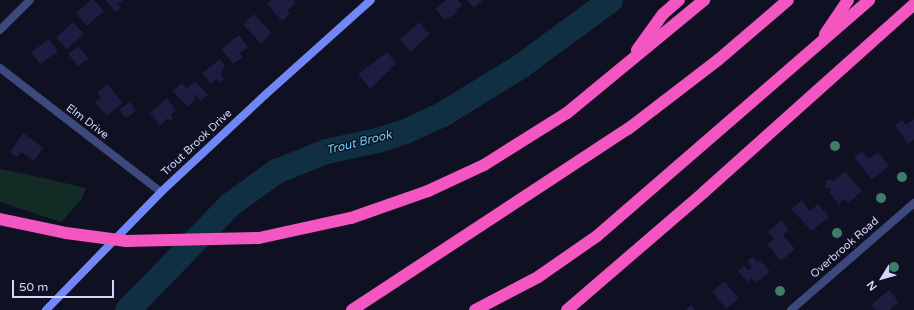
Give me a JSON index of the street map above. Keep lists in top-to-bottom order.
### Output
{
  "streets": {
    "main road": ["Trout Brook Drive"],
    "street": ["Elm Drive", "Overbrook Road"]
  },
  "crossings": [
    ["Elm Drive", "Trout Brook Drive"]
  ],
  "water": ["Trout Brook"],
  "scale_bar": "50 m",
  "north": "bottom left"
}
